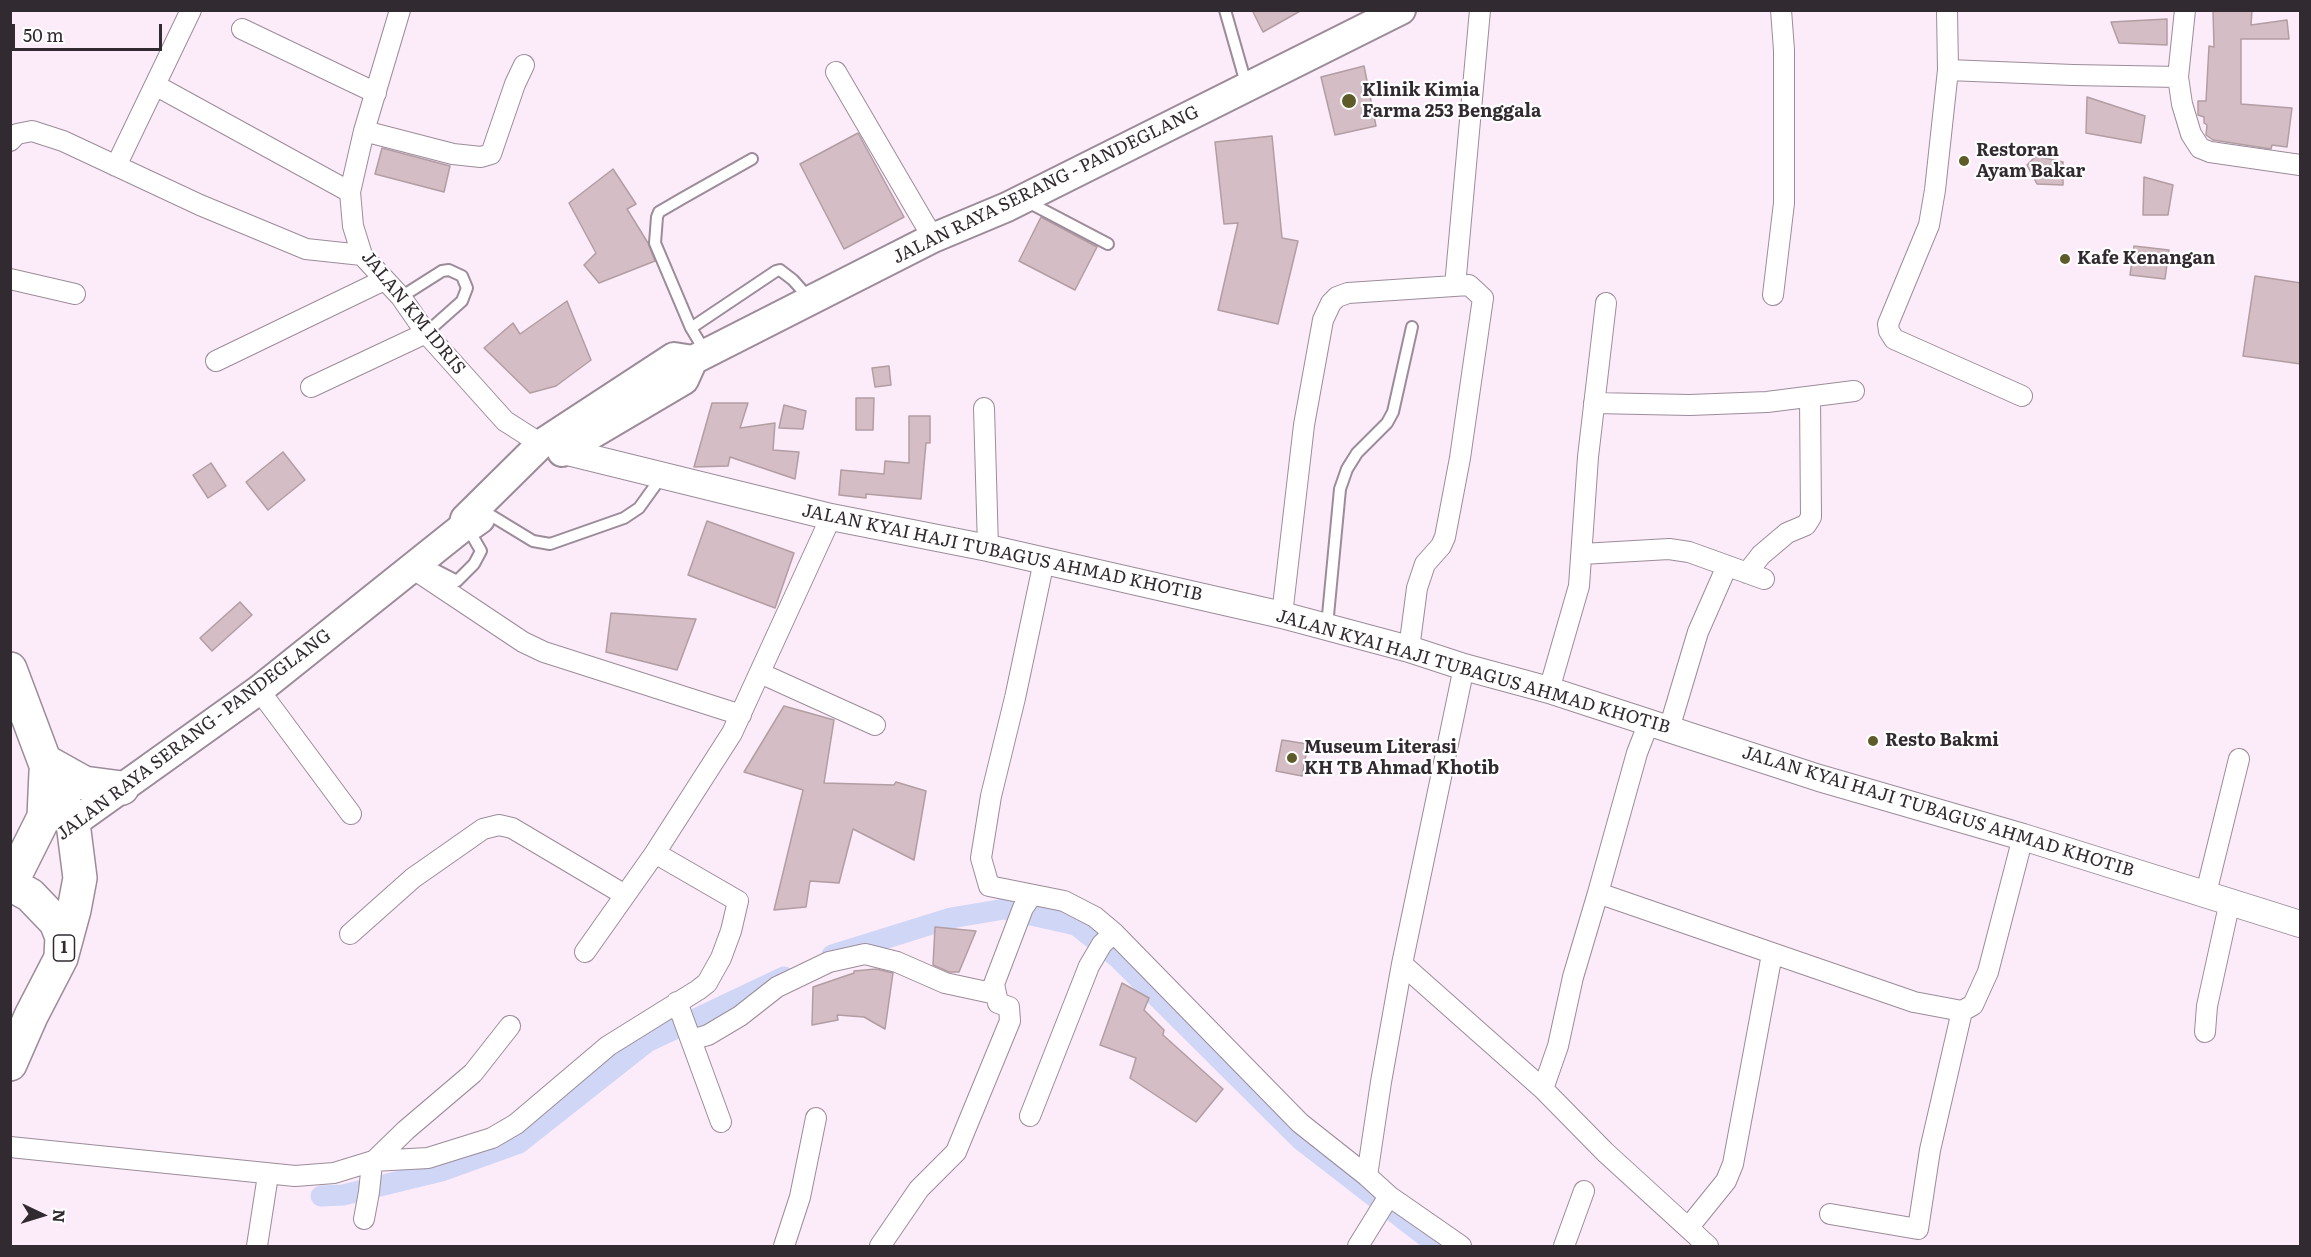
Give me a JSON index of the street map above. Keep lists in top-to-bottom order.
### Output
{
  "streets": {
    "highway": ["JALAN RAYA SERANG - PANDEGLANG", "1"],
    "street": ["JALAN KM IDRIS", "JALAN KYAI HAJI TUBAGUS AHMAD KHOTIB"]
  },
  "crossings": [
    ["JALAN RAYA SERANG - PANDEGLANG", "JALAN KM IDRIS"],
    ["JALAN RAYA SERANG - PANDEGLANG", "JALAN KYAI HAJI TUBAGUS AHMAD KHOTIB"],
    ["JALAN RAYA SERANG - PANDEGLANG", "1"],
    ["JALAN KM IDRIS", "JALAN KYAI HAJI TUBAGUS AHMAD KHOTIB"]
  ],
  "places": [
    "Klinik Kimia Farma 253 Benggala",
    "Restoran Ayam Bakar",
    "Kafe Kenangan",
    "Resto Bakmi",
    "Museum Literasi KH TB Ahmad Khotib"
  ],
  "scale_bar": "50 m",
  "north": "right"
}
